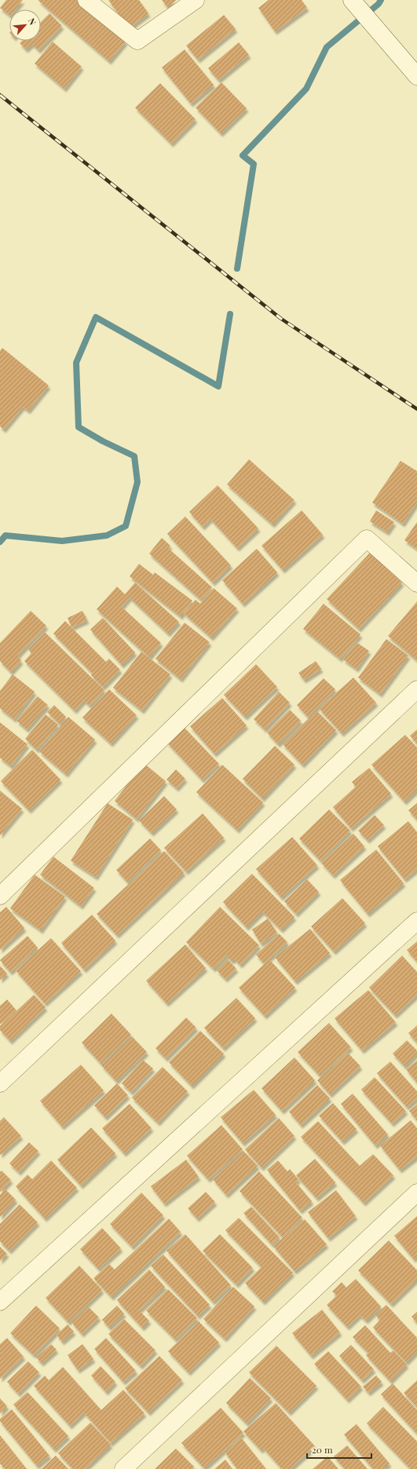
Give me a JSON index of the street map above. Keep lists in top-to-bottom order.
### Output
{
  "scale_bar": "20 m",
  "north": "top right"
}
